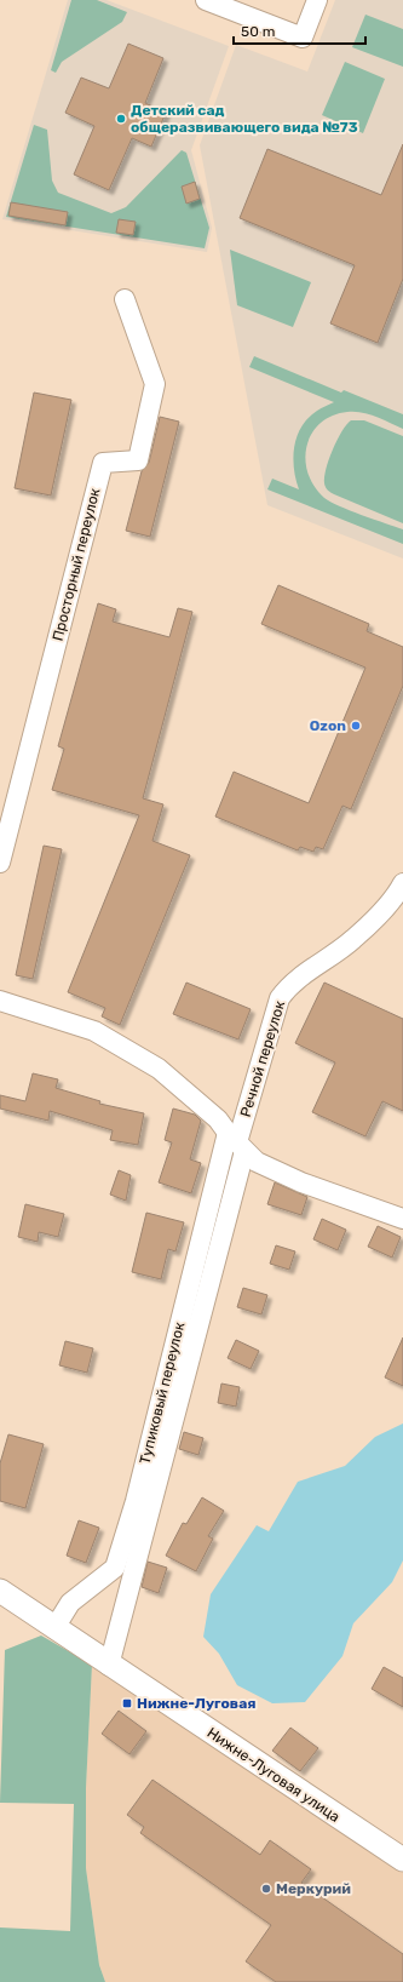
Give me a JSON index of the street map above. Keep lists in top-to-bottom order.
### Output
{
  "streets": {
    "street": [
      "Просторный переулок",
      "Речной переулок",
      "Тупиковый переулок",
      "Нижне-Луговая улица"
    ]
  },
  "crossings": [
    ["Речной переулок", "Тупиковый переулок"],
    ["Тупиковый переулок", "Нижне-Луговая улица"]
  ],
  "places": {
    "other": ["Детский сад общеразвивающего вида №73", "Ozon", "Меркурий"],
    "transit": ["Нижне-Луговая"]
  },
  "scale_bar": "50 m"
}
